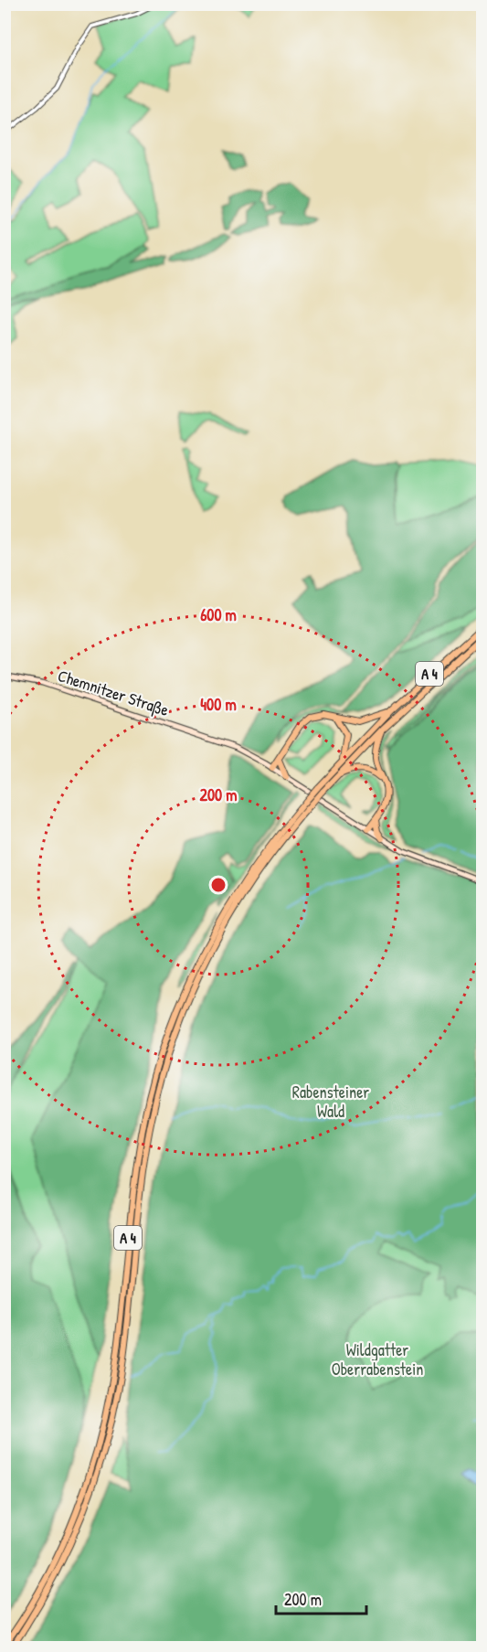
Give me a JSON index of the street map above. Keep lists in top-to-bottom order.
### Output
{
  "streets": {
    "highway": ["A 4"],
    "main road": ["Chemnitzer Straße"]
  },
  "parks": ["Rabensteiner Wald", "Wildgatter Oberrabenstein"],
  "scale_bar": "200 m",
  "rings": ["600 m", "400 m", "200 m"]
}
